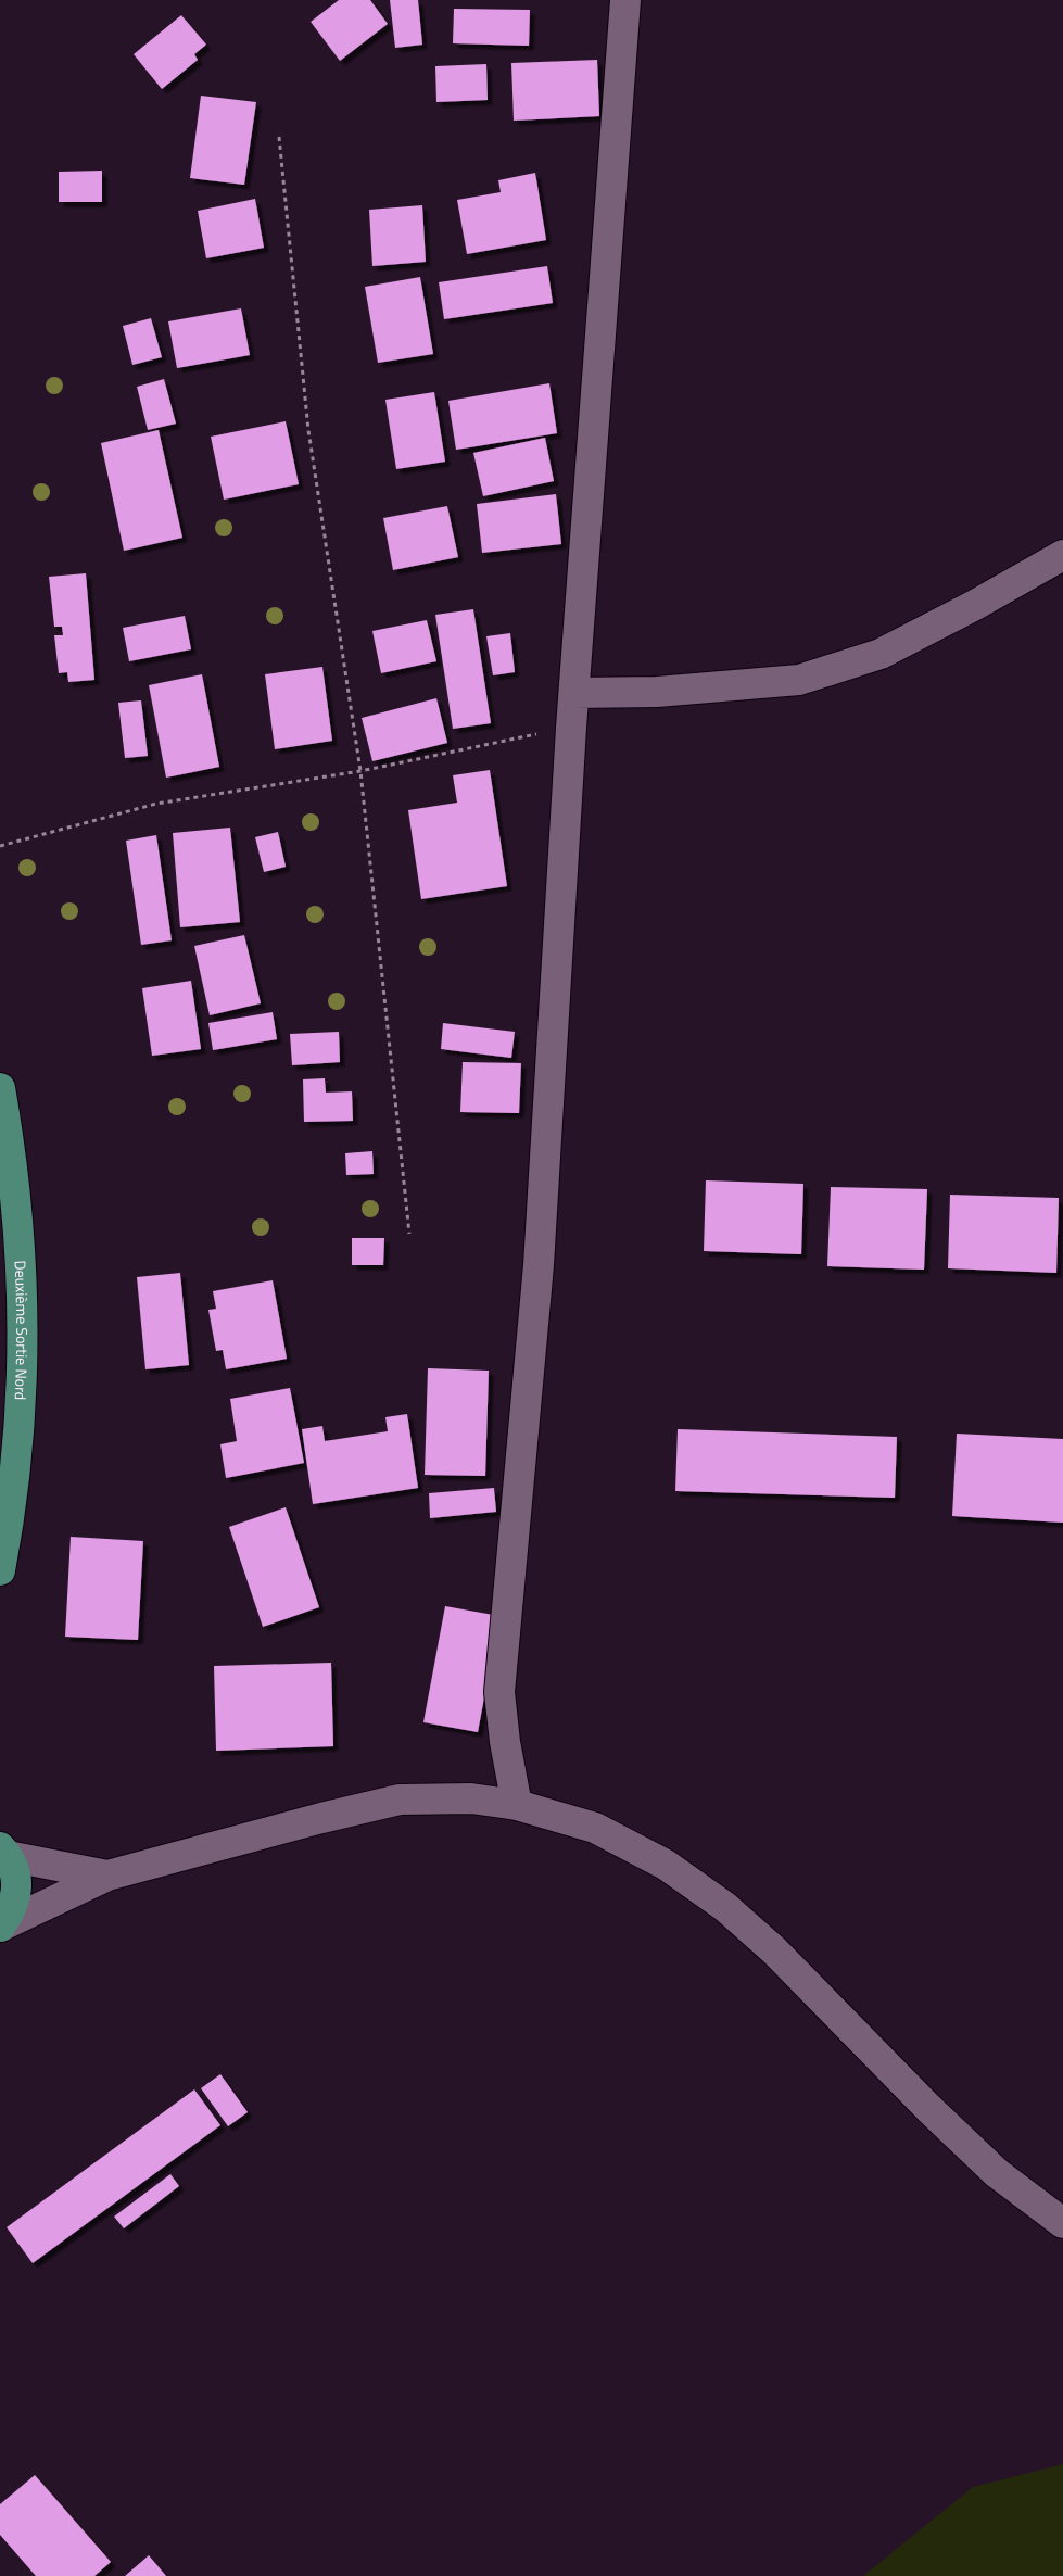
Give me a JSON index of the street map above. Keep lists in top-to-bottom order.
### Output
{
  "streets": {
    "main road": ["Deuxième Sortie Nord"]
  }
}
